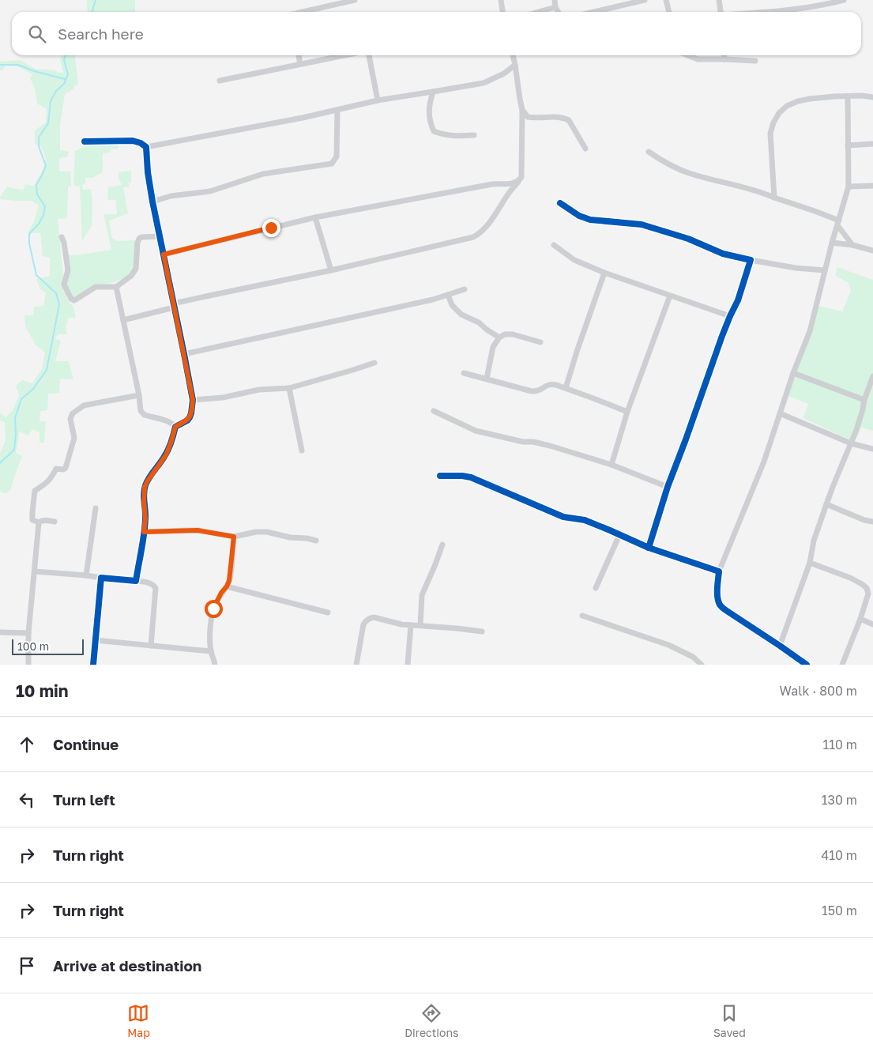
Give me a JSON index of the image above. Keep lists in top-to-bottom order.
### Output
{
  "scale_bar": "100 m",
  "page": {
    "search": "Search here",
    "scale": "100 m",
    "heading": ["10 min", "Walk · 800 m"],
    "list": [
      ["Continue", "110 m"],
      ["Turn left", "130 m"],
      ["Turn right", "410 m"],
      ["Turn right", "150 m"],
      "Arrive at destination"
    ],
    "nav": ["Map", "Directions", "Saved"]
  }
}
